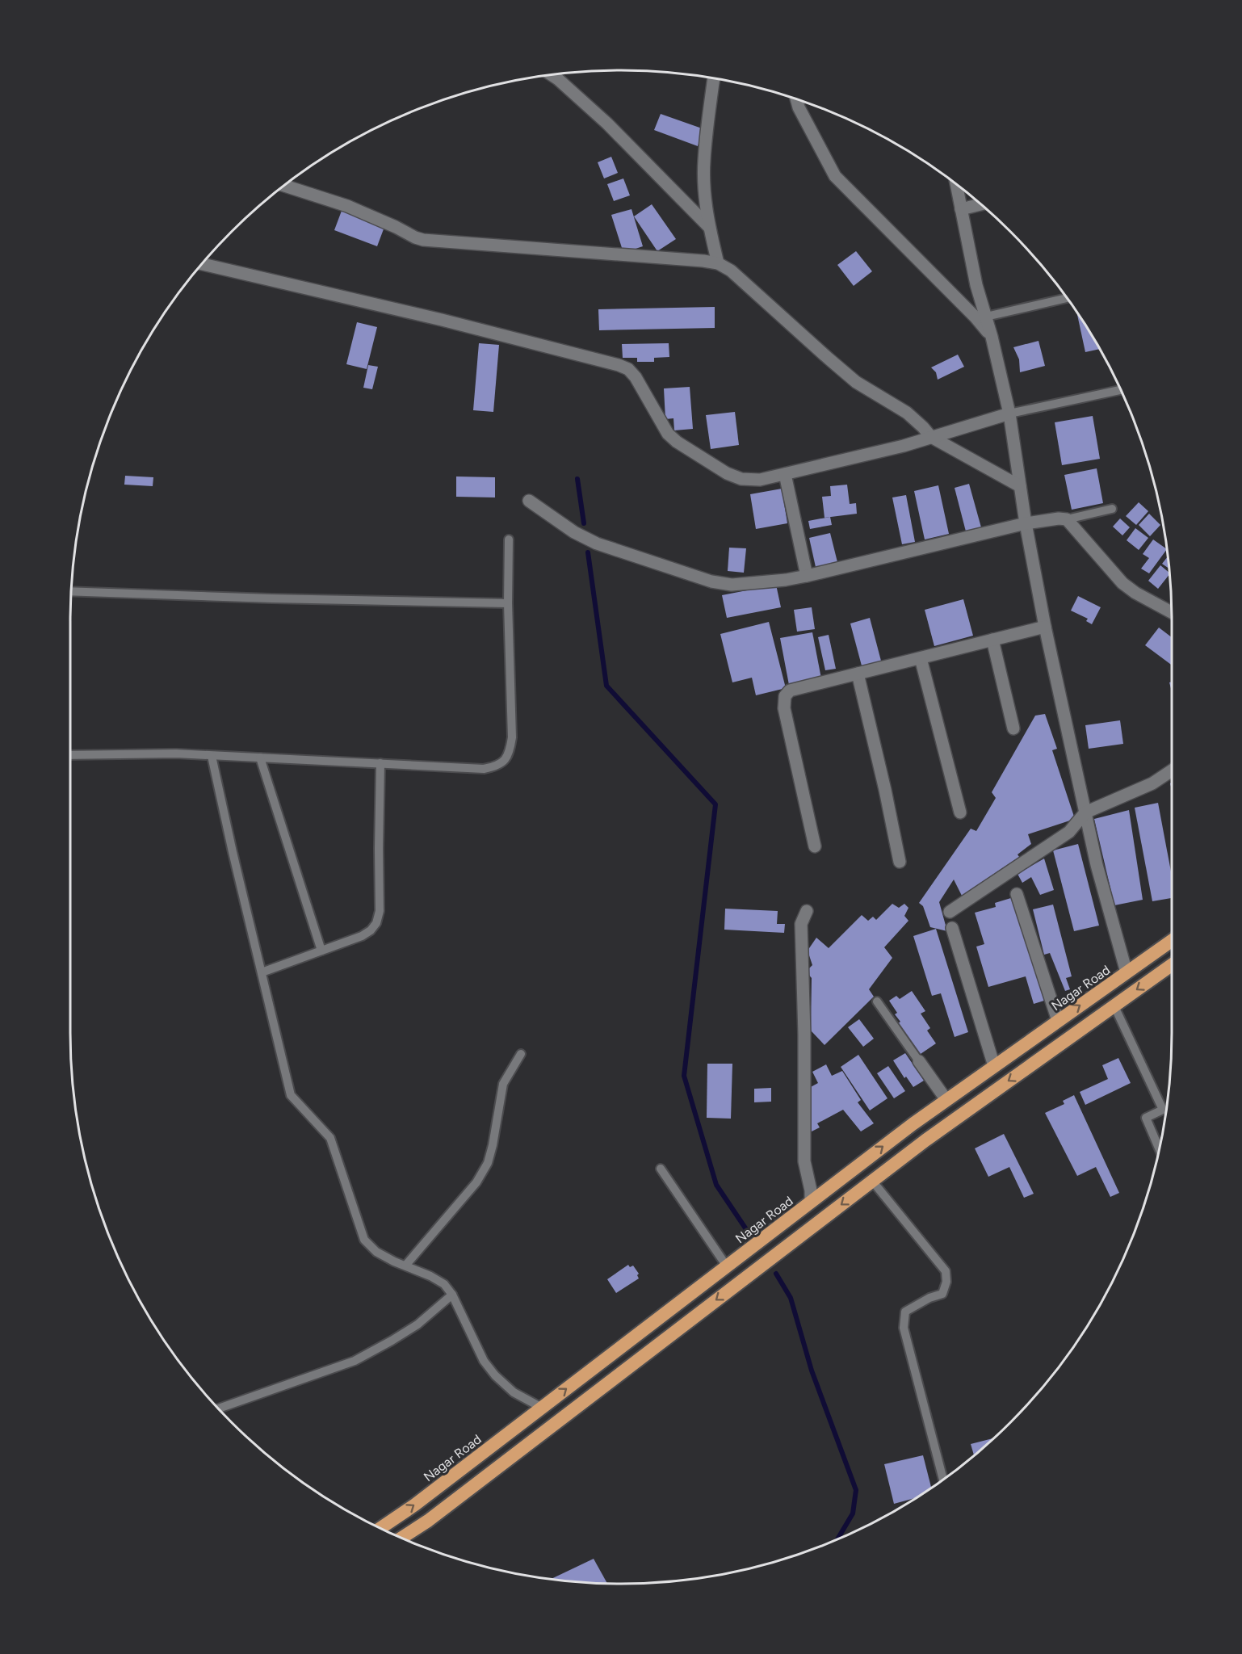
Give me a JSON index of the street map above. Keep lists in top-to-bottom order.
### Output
{
  "streets": {
    "highway": ["Nagar Road"]
  }
}
